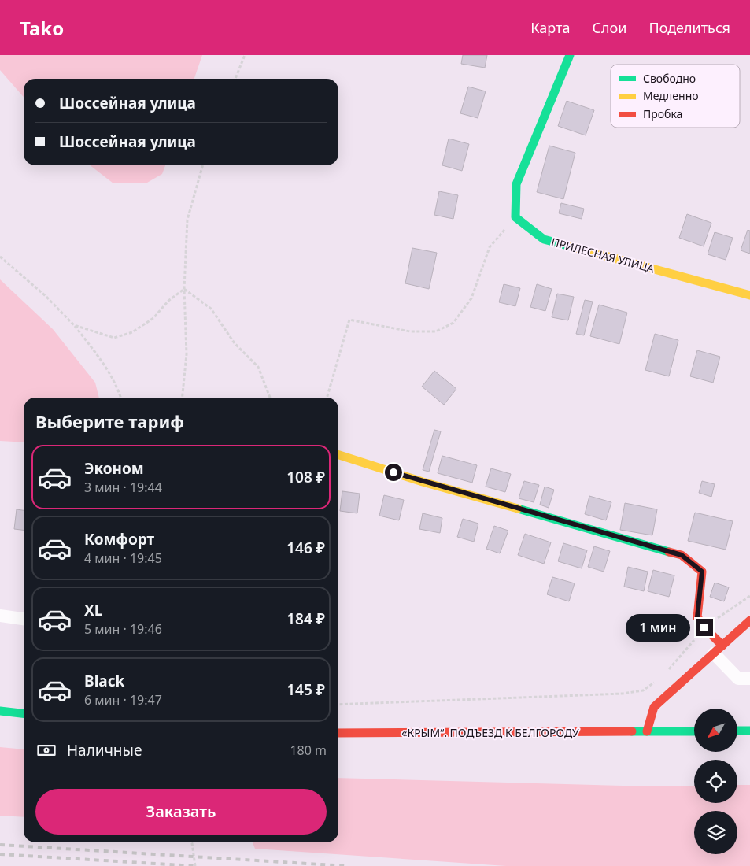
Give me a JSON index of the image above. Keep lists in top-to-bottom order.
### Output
{
  "streets": {
    "street": ["ПРИЛЕСНАЯ УЛИЦА", "«КРЫМ“. ПОДЪЕЗД К БЕЛГОРОДУ"]
  },
  "legend": ["Свободно", "Медленно", "Пробка"],
  "north": "bottom left",
  "page": {
    "header": "Tako",
    "nav": ["Карта", "Слои", "Поделиться"],
    "banner": ["Шоссейная улица", "Шоссейная улица"],
    "heading": "Выберите тариф",
    "list": [
      {
        "name": "Эконом",
        "note": "3 мин · 19:44",
        "value": "108 ₽"
      },
      {
        "name": "Комфорт",
        "note": "4 мин · 19:45",
        "value": "146 ₽"
      },
      {
        "name": "XL",
        "note": "5 мин · 19:46",
        "value": "184 ₽"
      },
      {
        "name": "Black",
        "note": "6 мин · 19:47",
        "value": "145 ₽"
      }
    ],
    "bubble": "1 мин",
    "pay": ["Наличные", "180 m"],
    "buttons": "Заказать"
  }
}
